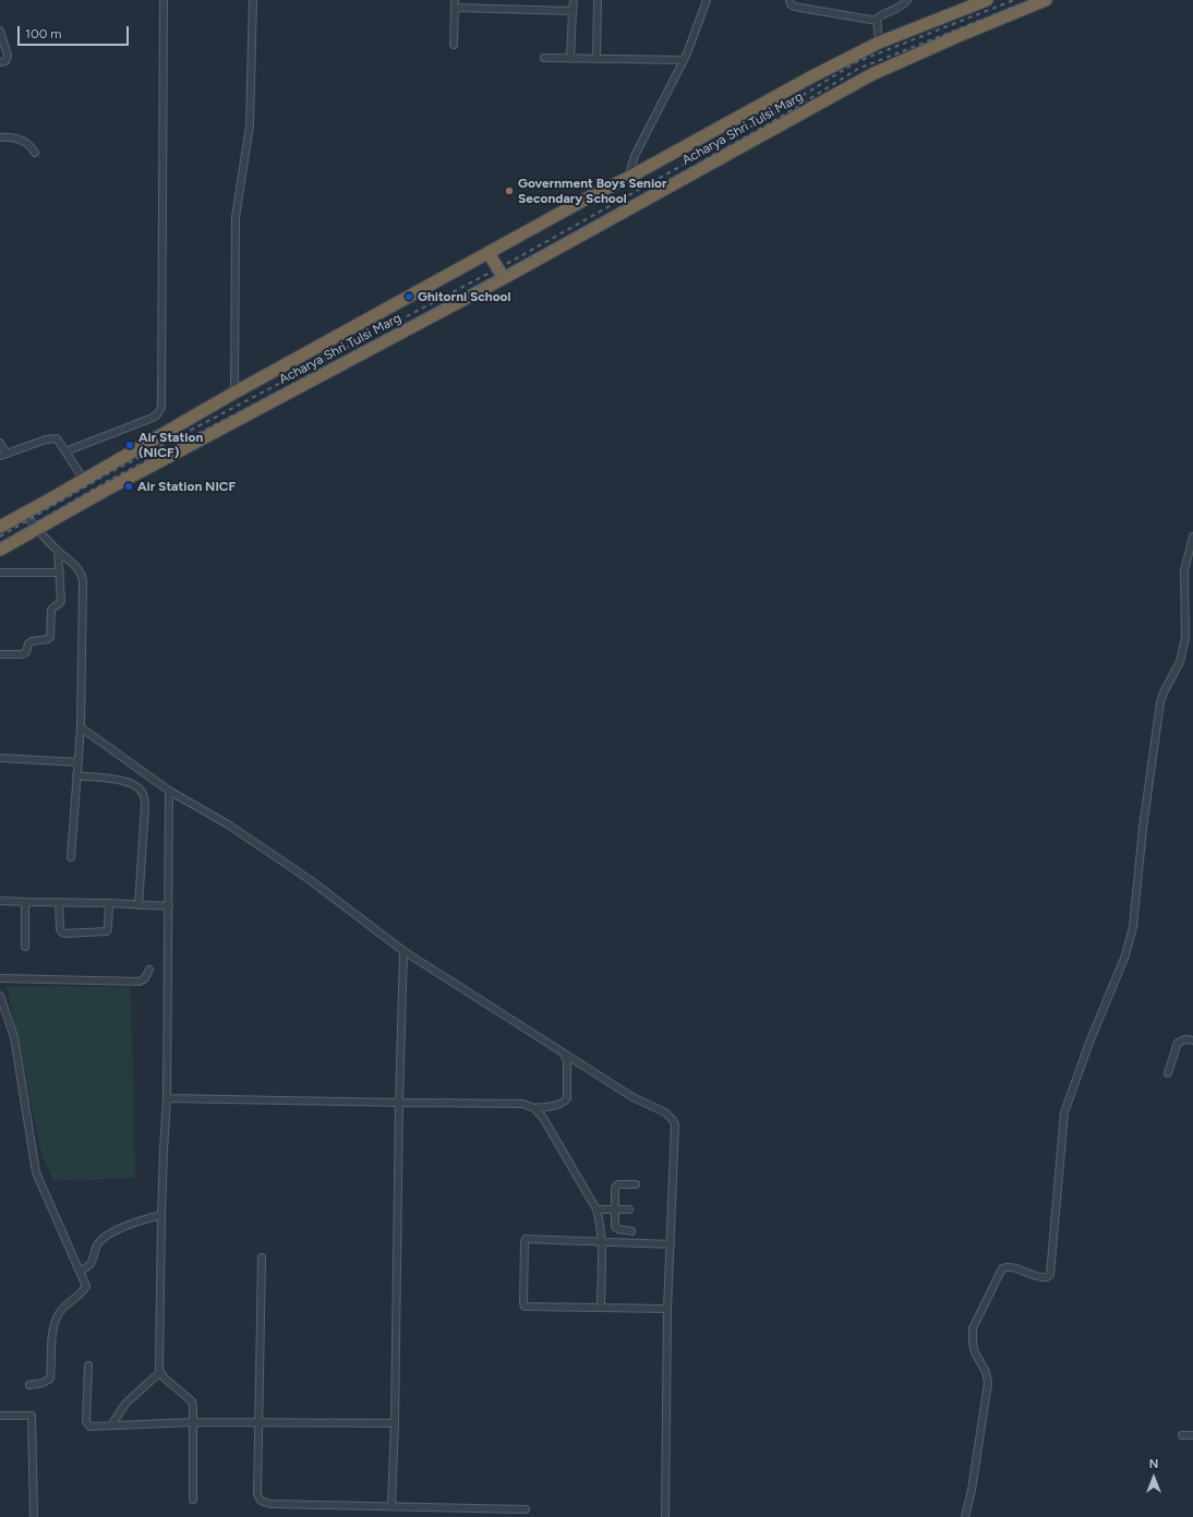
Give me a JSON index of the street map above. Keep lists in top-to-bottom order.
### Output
{
  "streets": {
    "highway": ["Acharya Shri Tulsi Marg"]
  },
  "places": [
    "Government Boys Senior Secondary School",
    "Ghitorni School",
    "Air Station (NICF)",
    "Air Station NICF"
  ],
  "scale_bar": "100 m",
  "north": "top"
}
